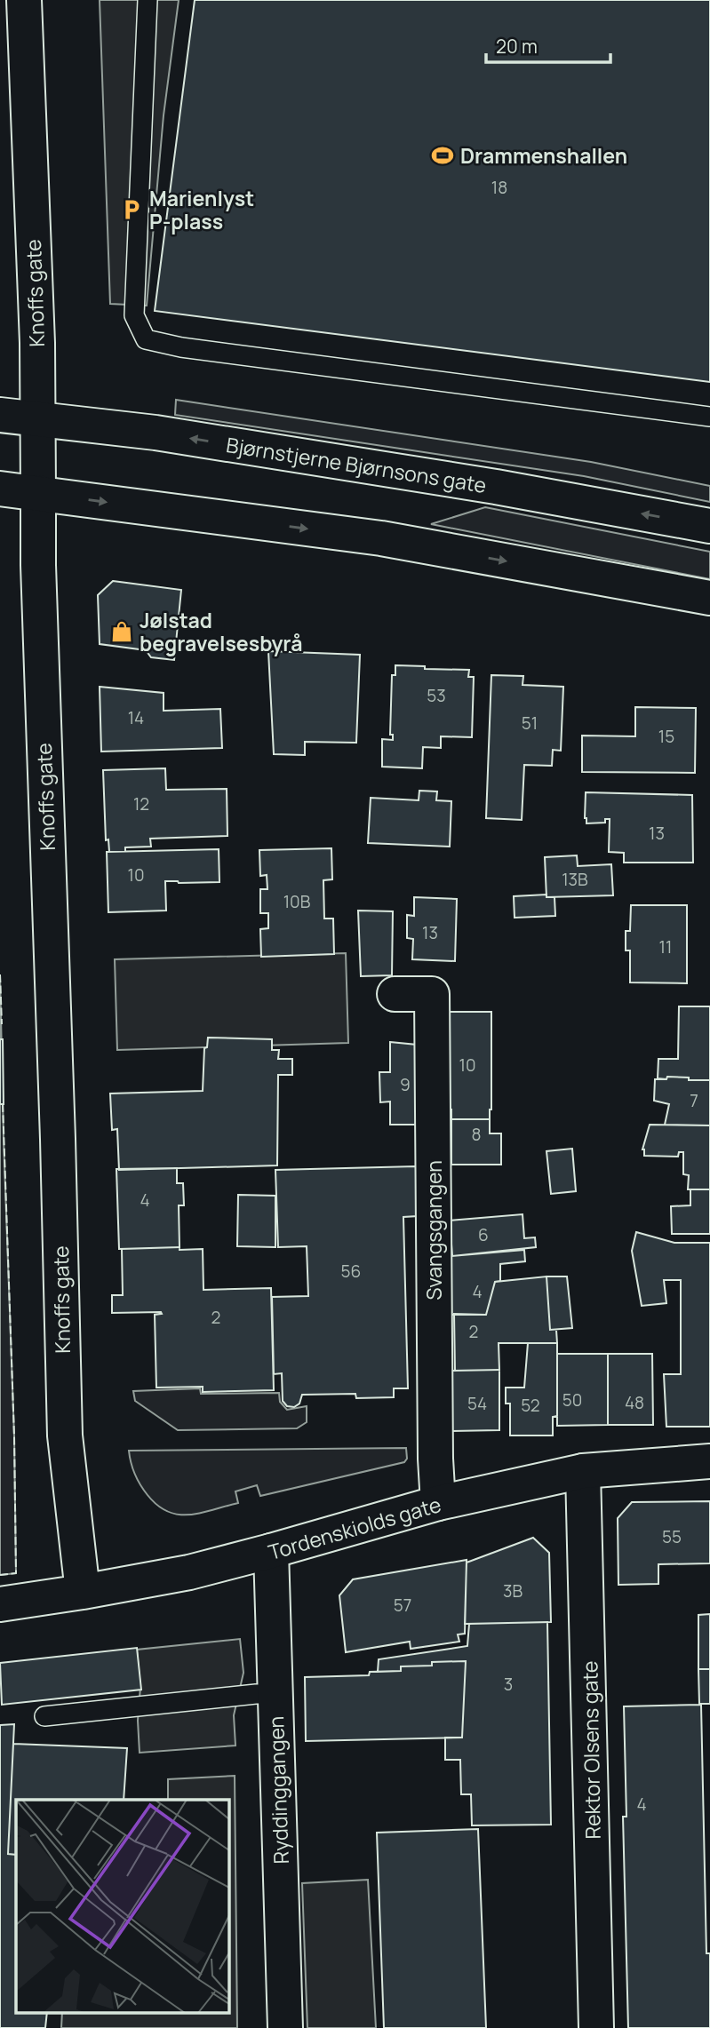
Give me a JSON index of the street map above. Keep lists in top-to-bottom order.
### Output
{
  "streets": {
    "street": [
      "Knoffs gate",
      "Bjørnstjerne Bjørnsons gate",
      "Svangsgangen",
      "Tordenskiolds gate",
      "Rektor Olsens gate",
      "Ryddinggangen"
    ]
  },
  "crossings": [
    ["Knoffs gate", "Bjørnstjerne Bjørnsons gate"],
    ["Knoffs gate", "Tordenskiolds gate"],
    ["Svangsgangen", "Tordenskiolds gate"],
    ["Tordenskiolds gate", "Rektor Olsens gate"],
    ["Tordenskiolds gate", "Ryddinggangen"]
  ],
  "places": {
    "sports": ["Drammenshallen"],
    "parking": ["Marienlyst P-plass"],
    "shop": ["Jølstad begravelsesbyrå"]
  },
  "house_numbers": [
    "18",
    "53",
    "14",
    "51",
    "15",
    "12",
    "13",
    "10",
    "13B",
    "10B",
    "13",
    "11",
    "10",
    "9",
    "7",
    "8",
    "4",
    "6",
    "56",
    "4",
    "2",
    "2",
    "50",
    "48",
    "54",
    "52",
    "55",
    "3B",
    "57",
    "3",
    "4"
  ],
  "scale_bar": "20 m"
}
